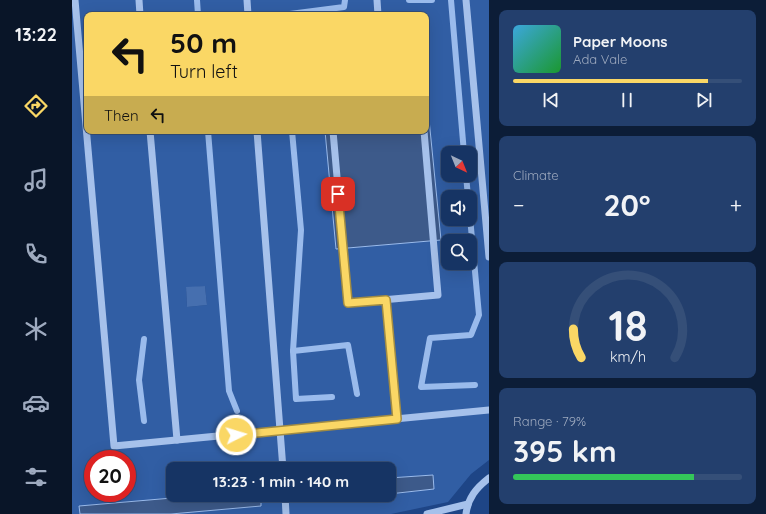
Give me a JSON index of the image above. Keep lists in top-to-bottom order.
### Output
{
  "north": "bottom right",
  "page": {
    "tabs": "13:22",
    "turn": ["50 m", "Turn left"],
    "song": ["Paper Moons", "Ada Vale"],
    "then": "Then",
    "tile": [
      "Climate",
      ["Range · 79%", "395 km"]
    ],
    "heat": ["−", "20°", "+"],
    "limit": "20",
    "trip": "13:23 · 1 min · 140 m",
    "gauge": ["18", "km/h"]
  }
}
